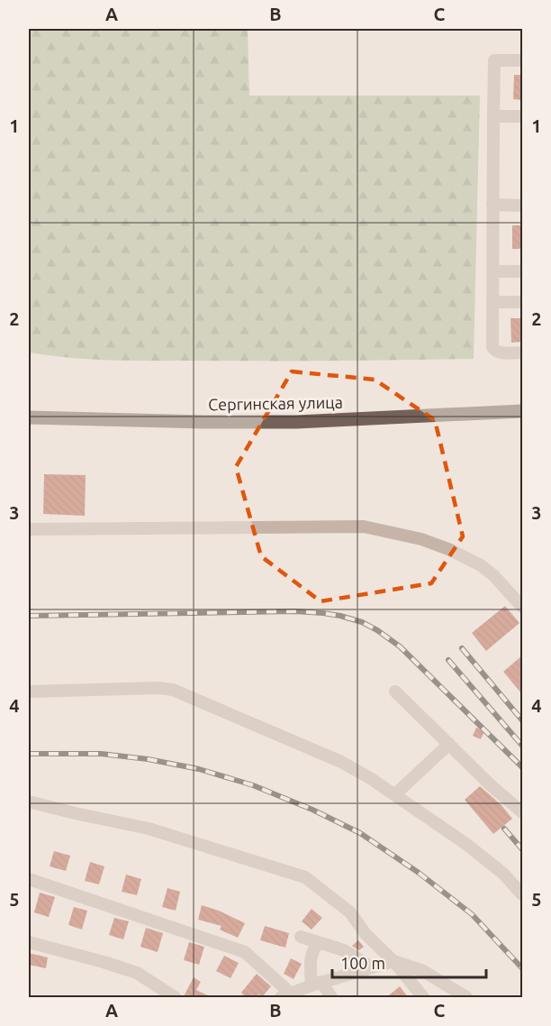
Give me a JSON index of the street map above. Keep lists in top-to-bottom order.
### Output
{
  "streets": {
    "main road": ["Сергинская улица"]
  },
  "scale_bar": "100 m",
  "grid": {
    "columns": ["A", "B", "C"],
    "rows": [
      "1",
      "2",
      "3",
      "4",
      "5"
    ]
  }
}
